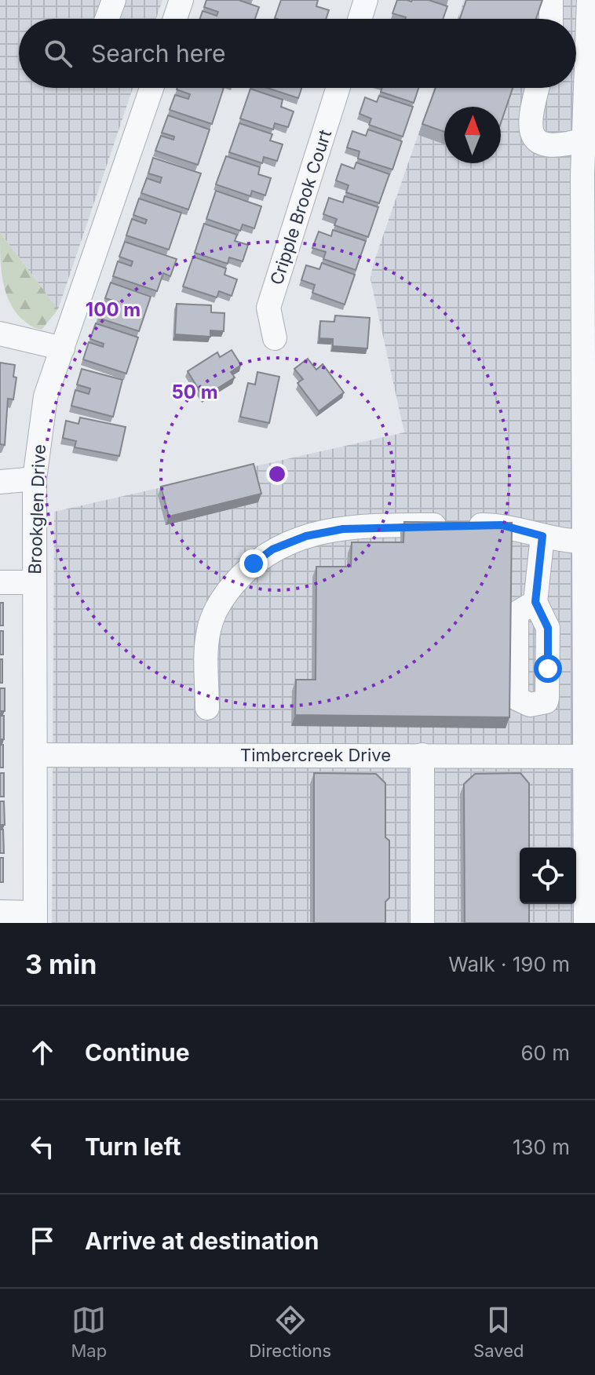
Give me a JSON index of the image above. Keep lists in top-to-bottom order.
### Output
{
  "streets": {
    "street": ["Cripple Brook Court", "Brookglen Drive", "Timbercreek Drive"]
  },
  "crossings": [
    ["Brookglen Drive", "Timbercreek Drive"]
  ],
  "north": "top",
  "page": {
    "search": "Search here",
    "heading": ["3 min", "Walk · 190 m"],
    "list": [
      ["Continue", "60 m"],
      ["Turn left", "130 m"],
      "Arrive at destination"
    ],
    "nav": ["Map", "Directions", "Saved"]
  },
  "rings": ["100 m", "50 m"]
}
